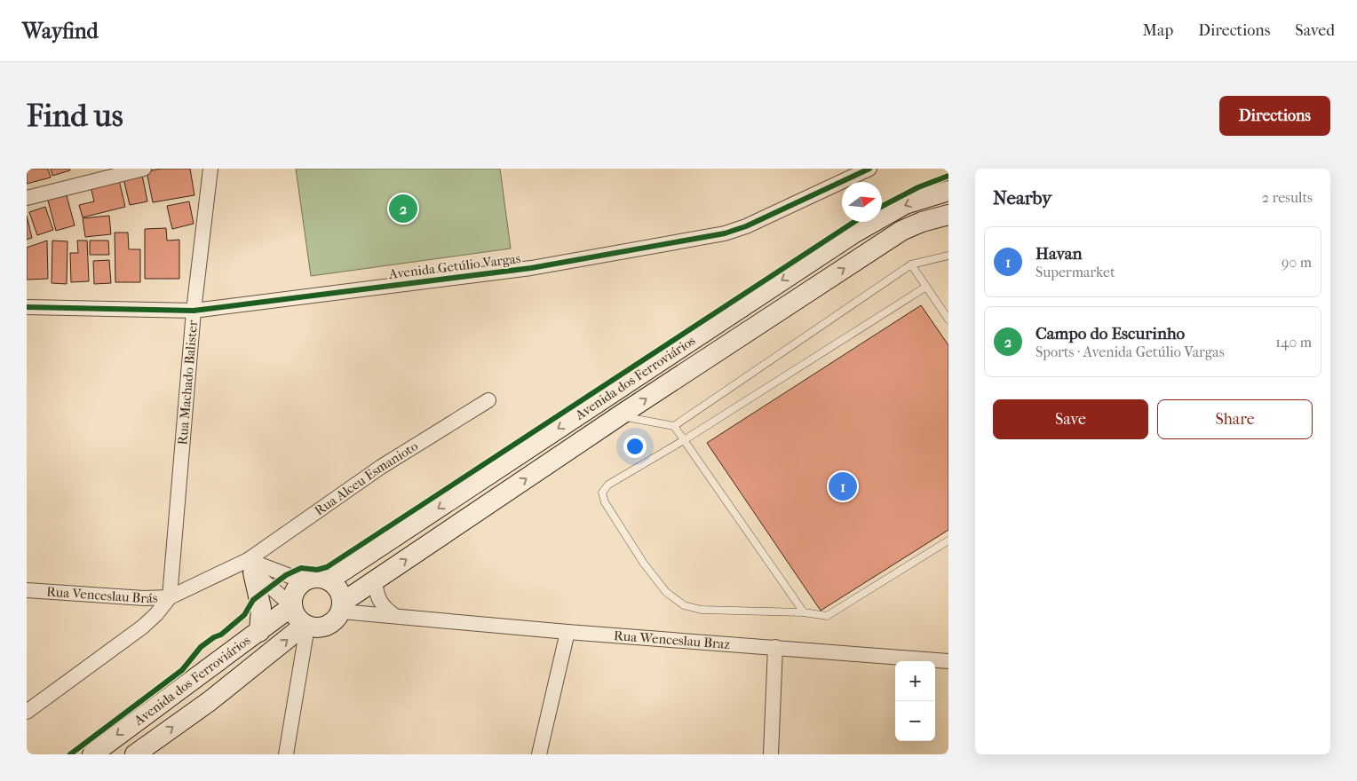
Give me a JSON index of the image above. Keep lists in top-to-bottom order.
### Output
{
  "streets": {
    "main road": ["Avenida dos Ferroviários"],
    "street": [
      "Avenida Getúlio Vargas",
      "Rua Machado Balister",
      "Rua Alceu Esmanioto",
      "Rua Venceslau Brás",
      "Rua Wenceslau Braz"
    ]
  },
  "crossings": [
    ["Avenida Getúlio Vargas", "Rua Machado Balister"],
    ["Avenida dos Ferroviários", "Rua Wenceslau Braz"],
    ["Rua Machado Balister", "Rua Venceslau Brás"],
    ["Rua Alceu Esmanioto", "Rua Venceslau Brás"]
  ],
  "north": "right",
  "page": {
    "header": "Wayfind",
    "nav": ["Map", "Directions", "Saved"],
    "buttons": [
      "Directions",
      ["Save", "Share"]
    ],
    "title": "Find us",
    "heading": ["Nearby", "2 results"],
    "pins": ["2", "1"],
    "list": [
      {
        "mark": "1",
        "name": "Havan",
        "note": "Supermarket",
        "value": "90 m"
      },
      {
        "mark": "2",
        "name": "Campo do Escurinho",
        "note": "Sports · Avenida Getúlio Vargas",
        "value": "140 m"
      }
    ],
    "map_buttons": ["+", "−"]
  }
}
